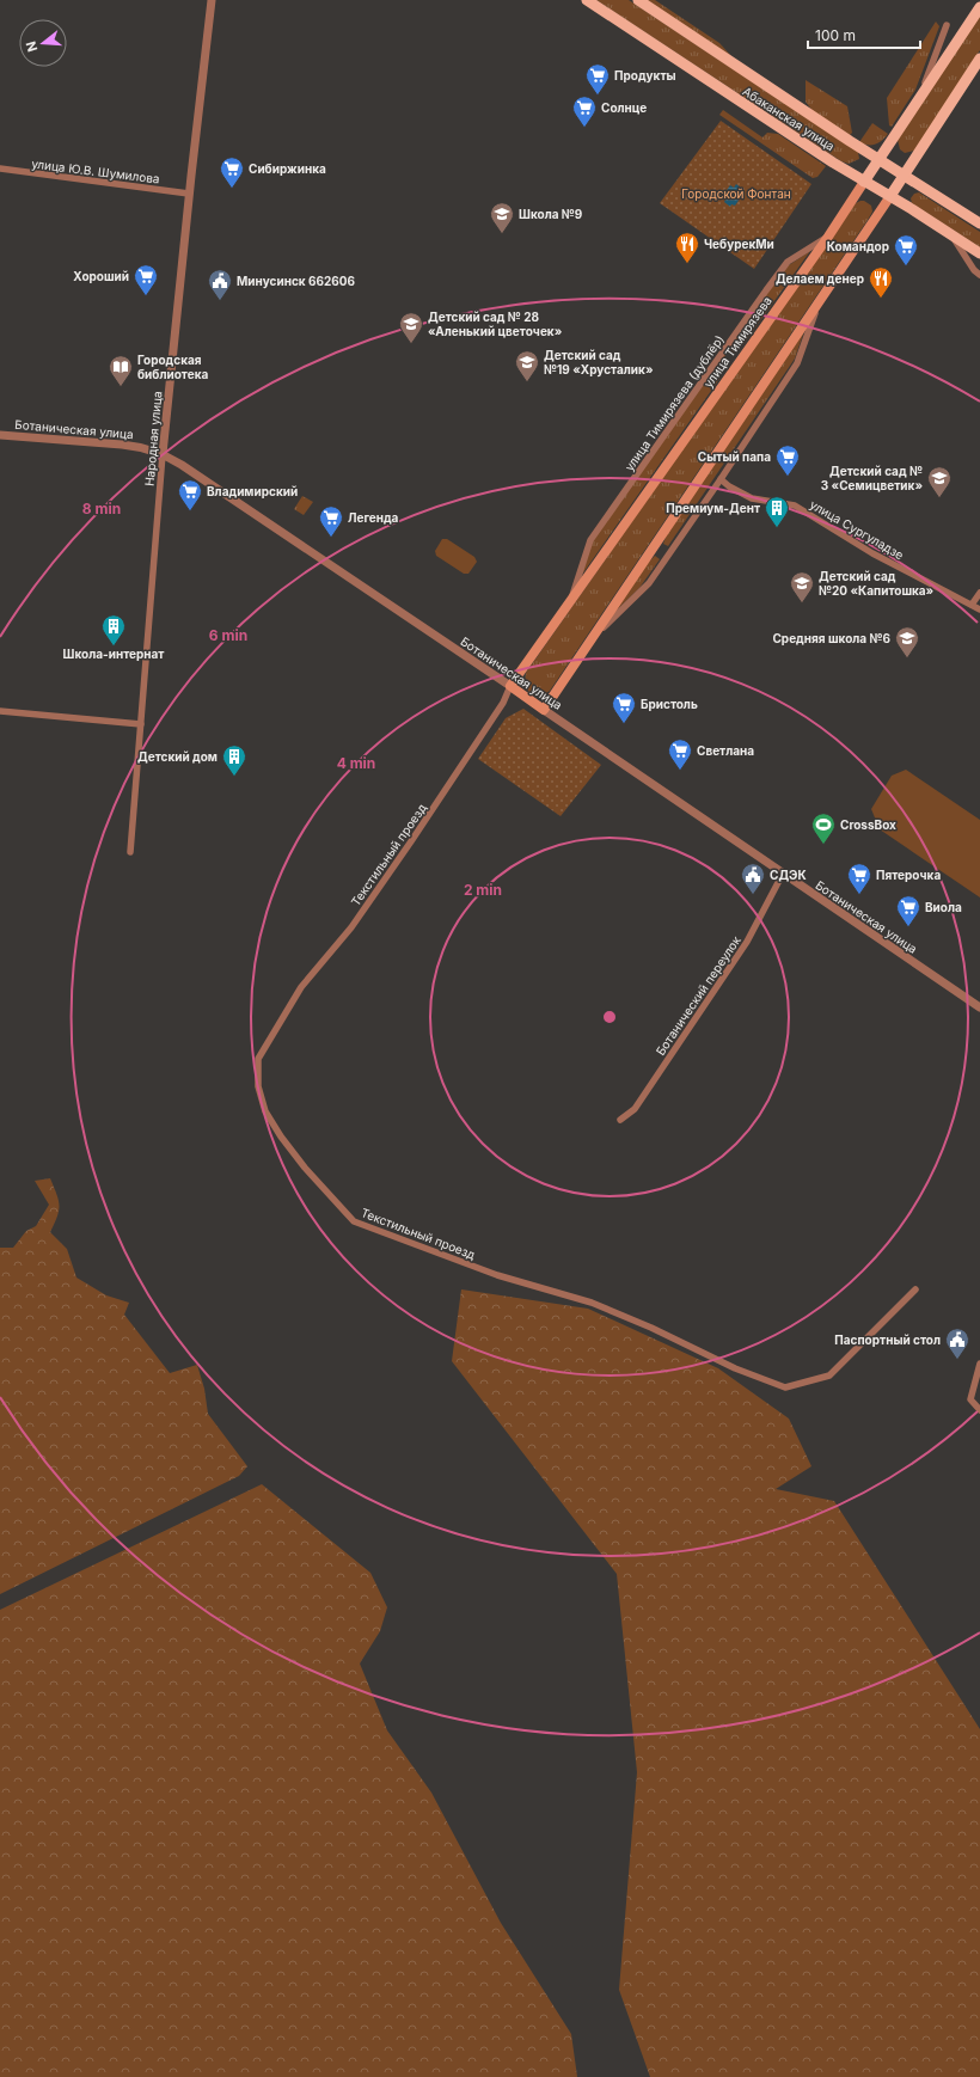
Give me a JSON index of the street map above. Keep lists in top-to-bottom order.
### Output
{
  "streets": {
    "main road": ["Абаканская улица", "улица Тимирязева", "Ботаническая улица"],
    "street": [
      "улица Ю.В. Шумилова",
      "улица Тимирязева (дублёр)",
      "Народная улица",
      "улица Сургуладзе",
      "Текстильный проезд",
      "Ботанический переулок"
    ]
  },
  "crossings": [
    ["Абаканская улица", "улица Тимирязева"],
    ["улица Ю.В. Шумилова", "Народная улица"],
    ["улица Тимирязева", "улица Тимирязева (дублёр)"],
    ["улица Тимирязева", "Ботаническая улица"],
    ["улица Тимирязева", "Текстильный проезд"],
    ["Ботаническая улица", "Народная улица"],
    ["Ботаническая улица", "Текстильный проезд"],
    ["Ботаническая улица", "Ботанический переулок"]
  ],
  "parks": ["Городской Фонтан"],
  "places": {
    "supermarket": [
      "Продукты",
      "Солнце",
      "Сибиржинка",
      "Командор",
      "Хороший",
      "Сытый папа",
      "Владимирский",
      "Легенда",
      "Бристоль",
      "Светлана",
      "Пятерочка",
      "Виола"
    ],
    "school or university": [
      "Школа №9",
      "Детский сад № 28 «Аленький цветочек»",
      "Детский сад №19 «Хрусталик»",
      "Детский сад № 3 «Семицветик»",
      "Детский сад №20 «Капитошка»",
      "Средняя школа №6"
    ],
    "restaurant": ["ЧебурекМи", "Делаем денер"],
    "public building": ["Минусинск 662606", "СДЭК", "Паспортный стол"],
    "library": ["Городская библиотека"],
    "building": ["Премиум-Дент", "Школа-интернат", "Детский дом"],
    "sports": ["CrossBox"]
  },
  "scale_bar": "100 m",
  "north": "left",
  "rings": [
    "8 min",
    "6 min",
    "4 min",
    "2 min"
  ]
}
